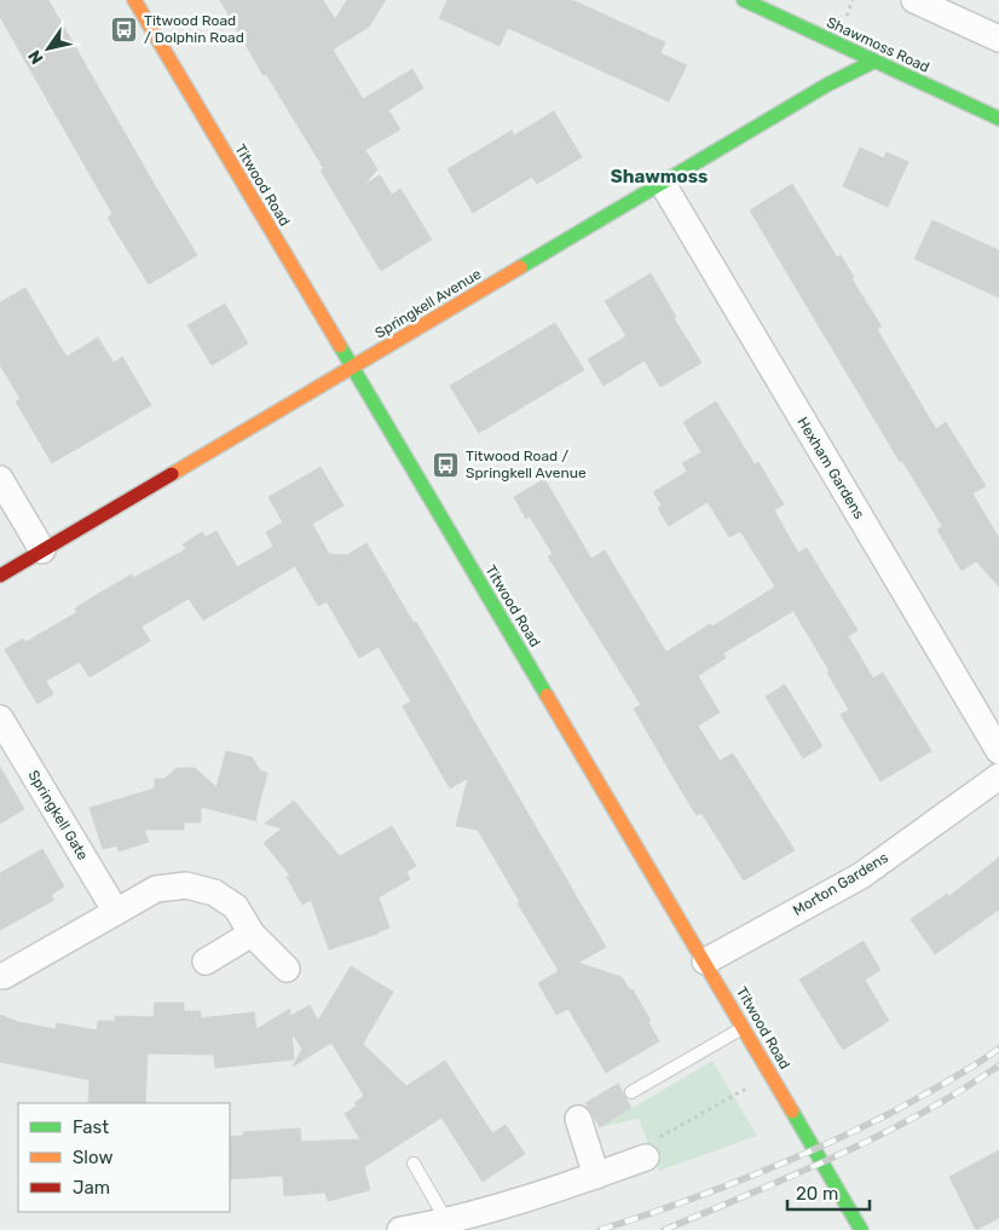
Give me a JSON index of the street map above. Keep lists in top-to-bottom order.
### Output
{
  "streets": {
    "main road": ["Shawmoss Road", "Titwood Road", "Springkell Avenue"],
    "street": ["Hexham Gardens", "Springkell Gate", "Morton Gardens"]
  },
  "crossings": [
    ["Shawmoss Road", "Springkell Avenue"],
    ["Titwood Road", "Springkell Avenue"],
    ["Titwood Road", "Morton Gardens"],
    ["Springkell Avenue", "Hexham Gardens"]
  ],
  "districts": ["Shawmoss"],
  "places": {
    "bus stop": ["Titwood Road / Dolphin Road", "Titwood Road / Springkell Avenue"]
  },
  "legend": ["Fast", "Slow", "Jam"],
  "scale_bar": "20 m",
  "north": "bottom left"
}
